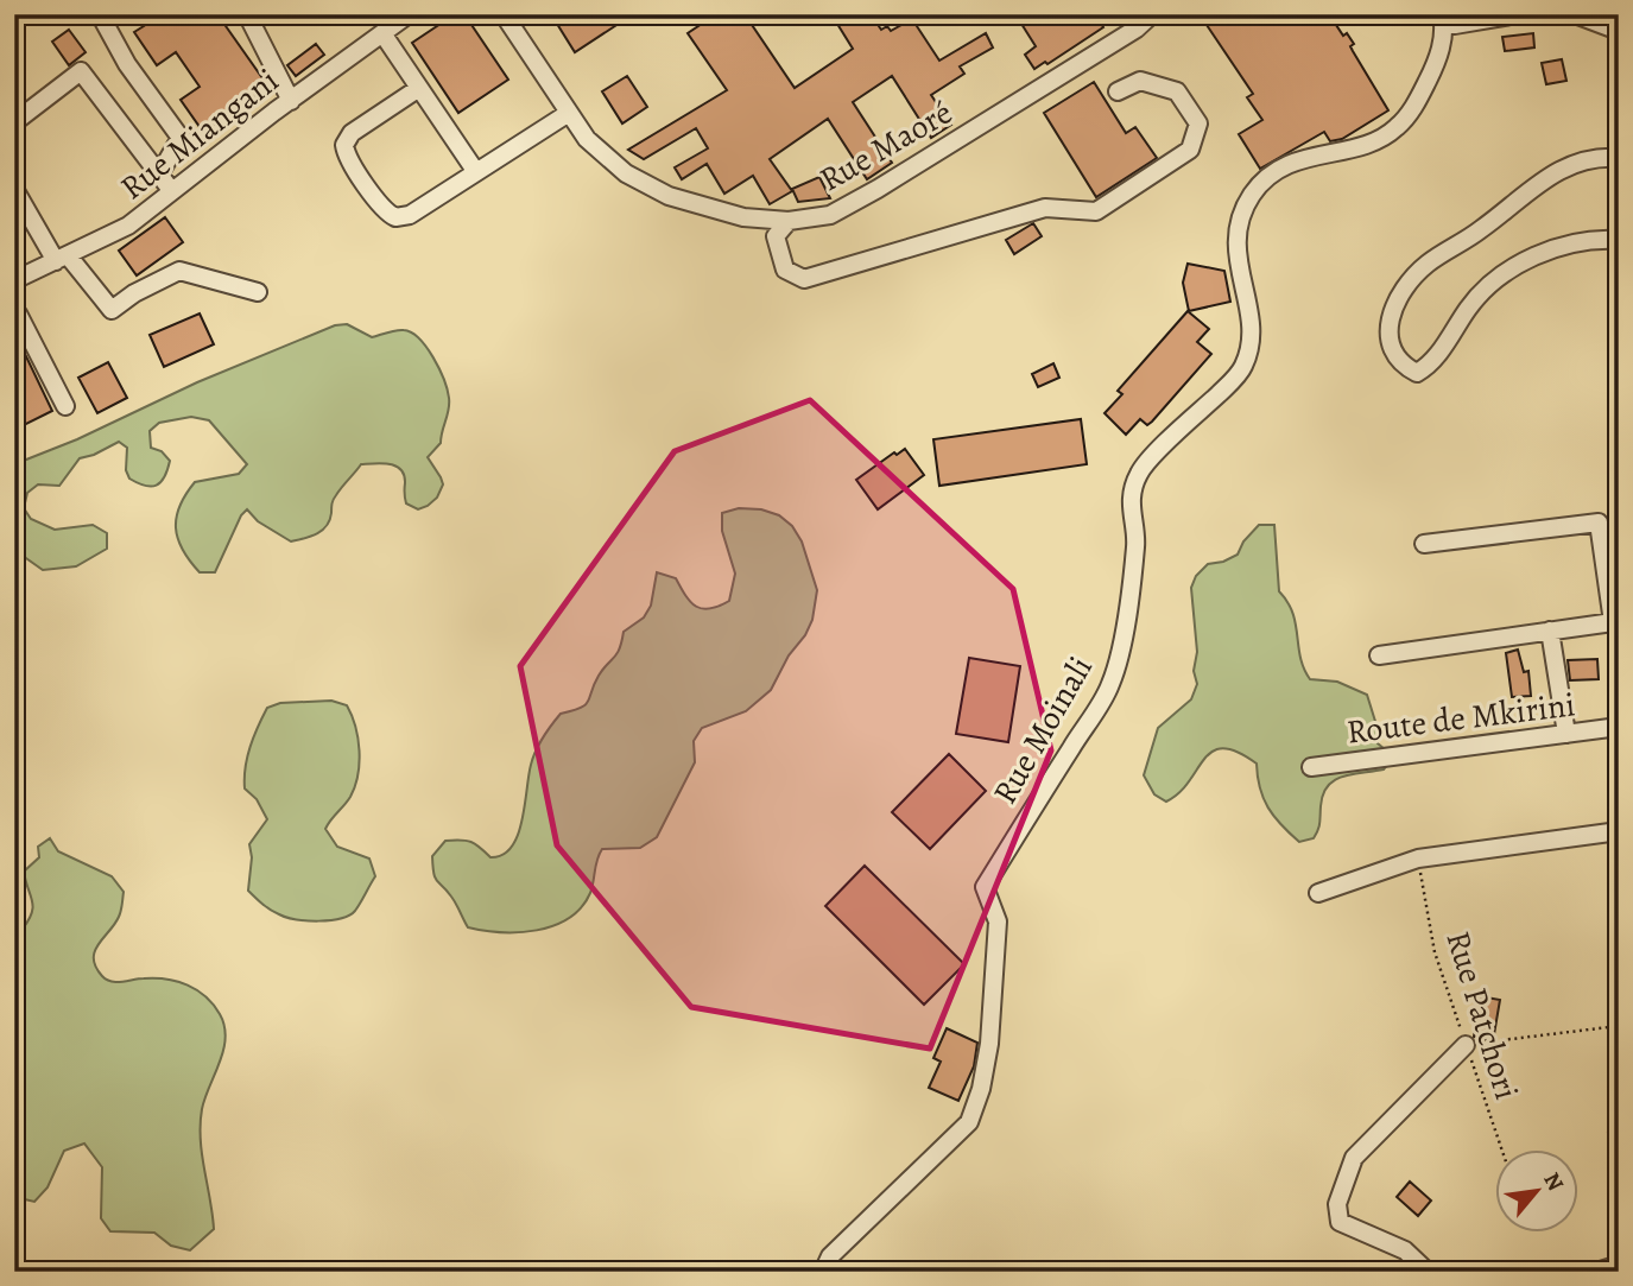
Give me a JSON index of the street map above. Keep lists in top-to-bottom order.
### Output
{
  "streets": {
    "street": [
      "Rue Miangani",
      "Rue Maoré",
      "Route de Mkirini",
      "Rue Moinali"
    ],
    "path": ["Rue Patchori"]
  },
  "north": "top right"
}
